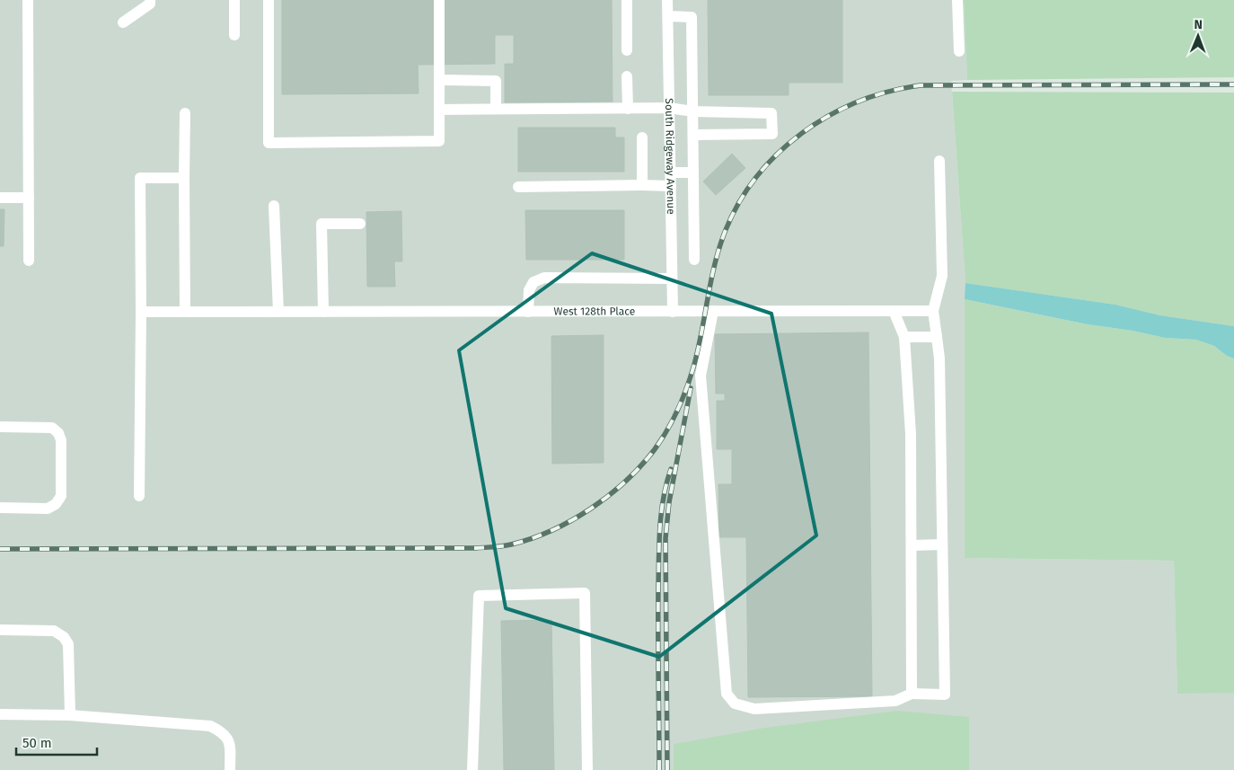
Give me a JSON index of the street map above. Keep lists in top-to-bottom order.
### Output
{
  "streets": {
    "street": ["South Ridgeway Avenue", "West 128th Place"]
  },
  "crossings": [
    ["South Ridgeway Avenue", "West 128th Place"]
  ],
  "scale_bar": "50 m",
  "north": "top"
}
